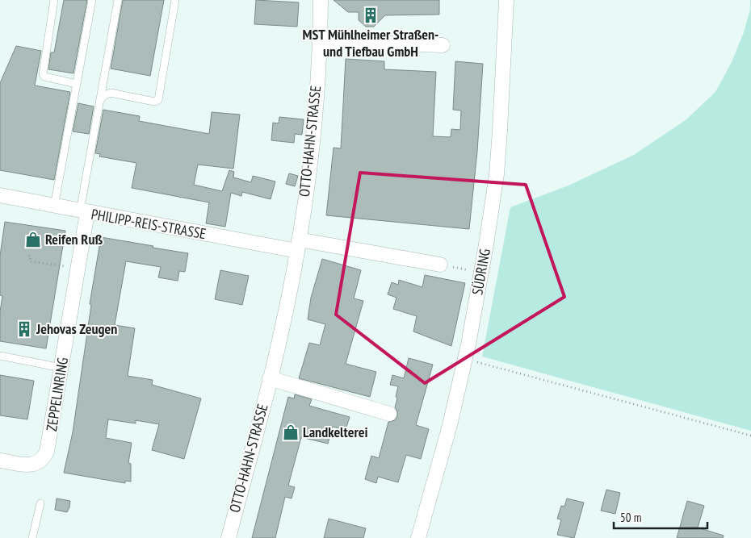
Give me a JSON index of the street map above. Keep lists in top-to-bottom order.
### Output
{
  "streets": {
    "street": [
      "OTTO-HAHN-STRASSE",
      "PHILIPP-REIS-STRASSE",
      "SÜDRING",
      "ZEPPELINRING"
    ]
  },
  "crossings": [
    ["OTTO-HAHN-STRASSE", "PHILIPP-REIS-STRASSE"],
    ["PHILIPP-REIS-STRASSE", "ZEPPELINRING"]
  ],
  "places": {
    "building": ["MST Mühlheimer Straßen- und Tiefbau GmbH", "Jehovas Zeugen"],
    "shop": ["Reifen Ruß", "Landkelterei"]
  },
  "scale_bar": "50 m"
}
